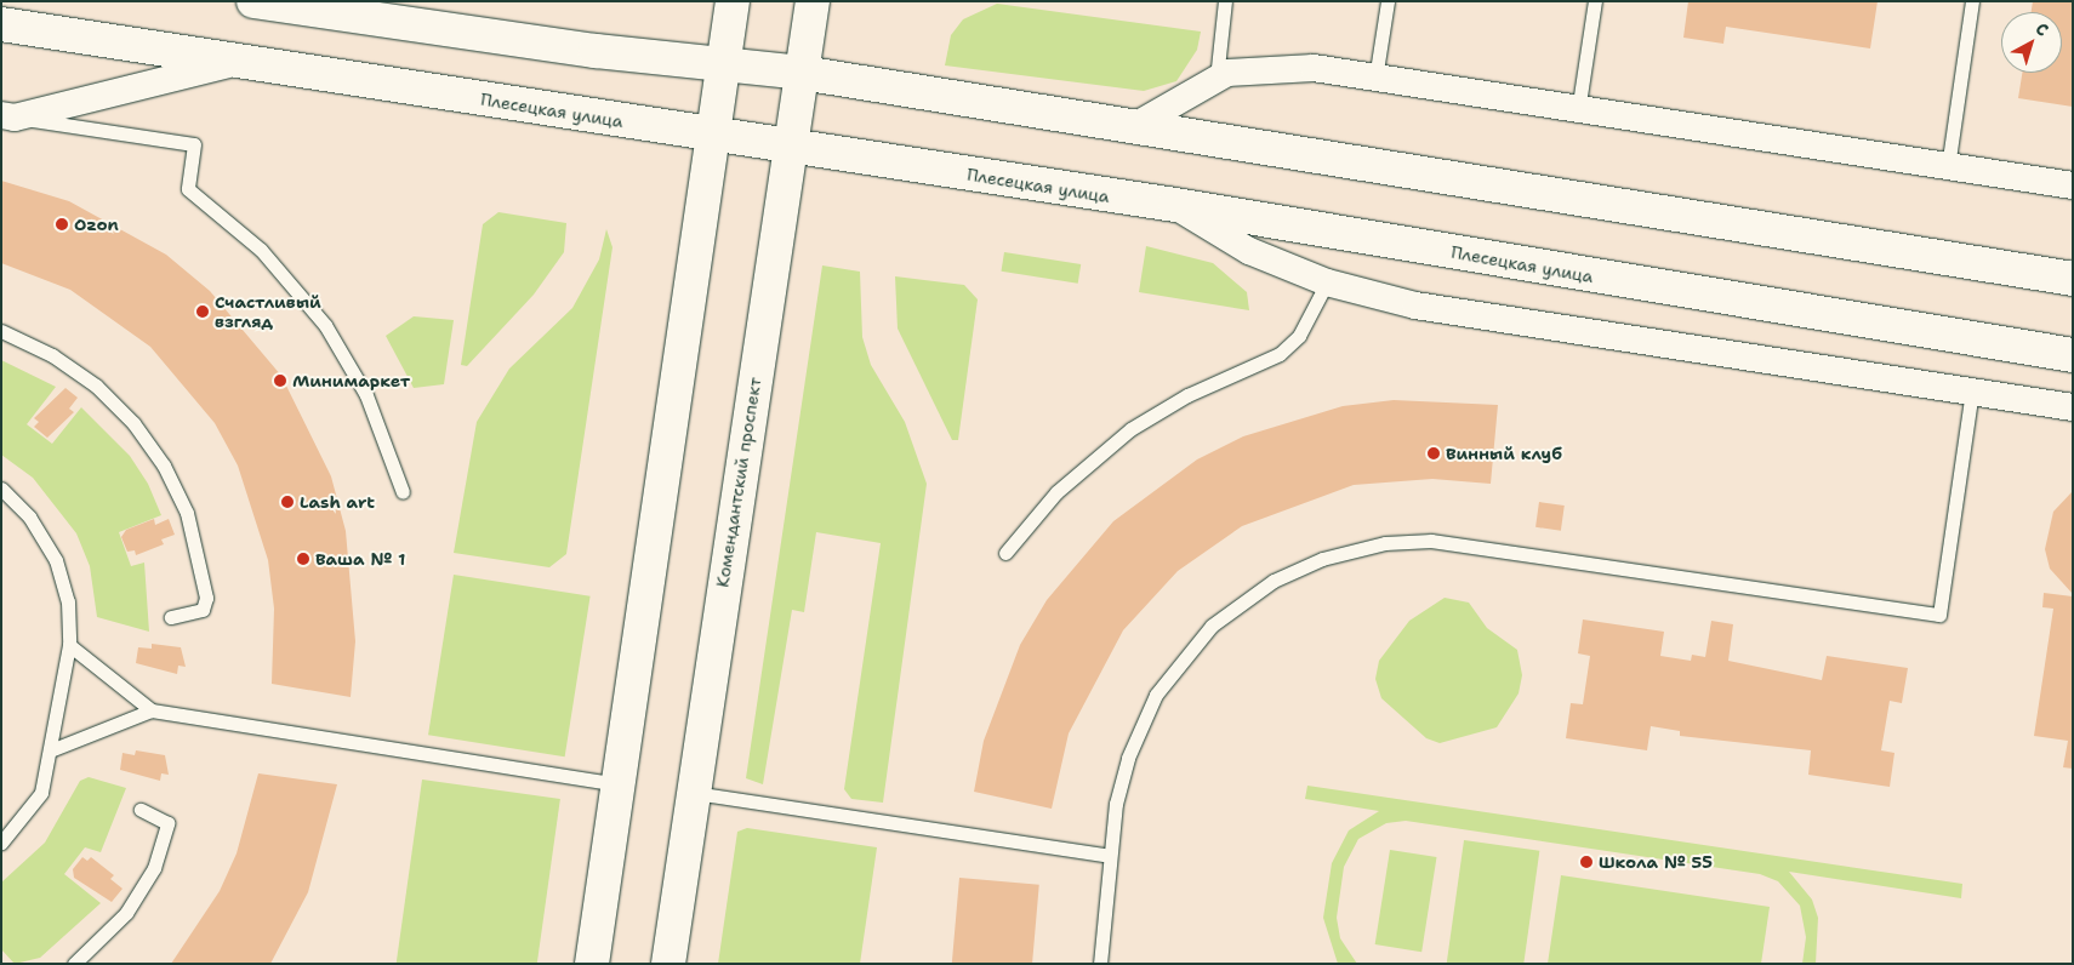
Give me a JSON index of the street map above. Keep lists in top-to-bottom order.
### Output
{
  "streets": {
    "main road": ["Плесецкая улица", "Комендантский проспект"]
  },
  "crossings": [
    ["Плесецкая улица", "Комендантский проспект"]
  ],
  "places": [
    "Ozon",
    "Счастливый взгляд",
    "Минимаркет",
    "Винный клуб",
    "Lash art",
    "Ваша № 1",
    "Школа № 55"
  ],
  "north": "top right"
}
